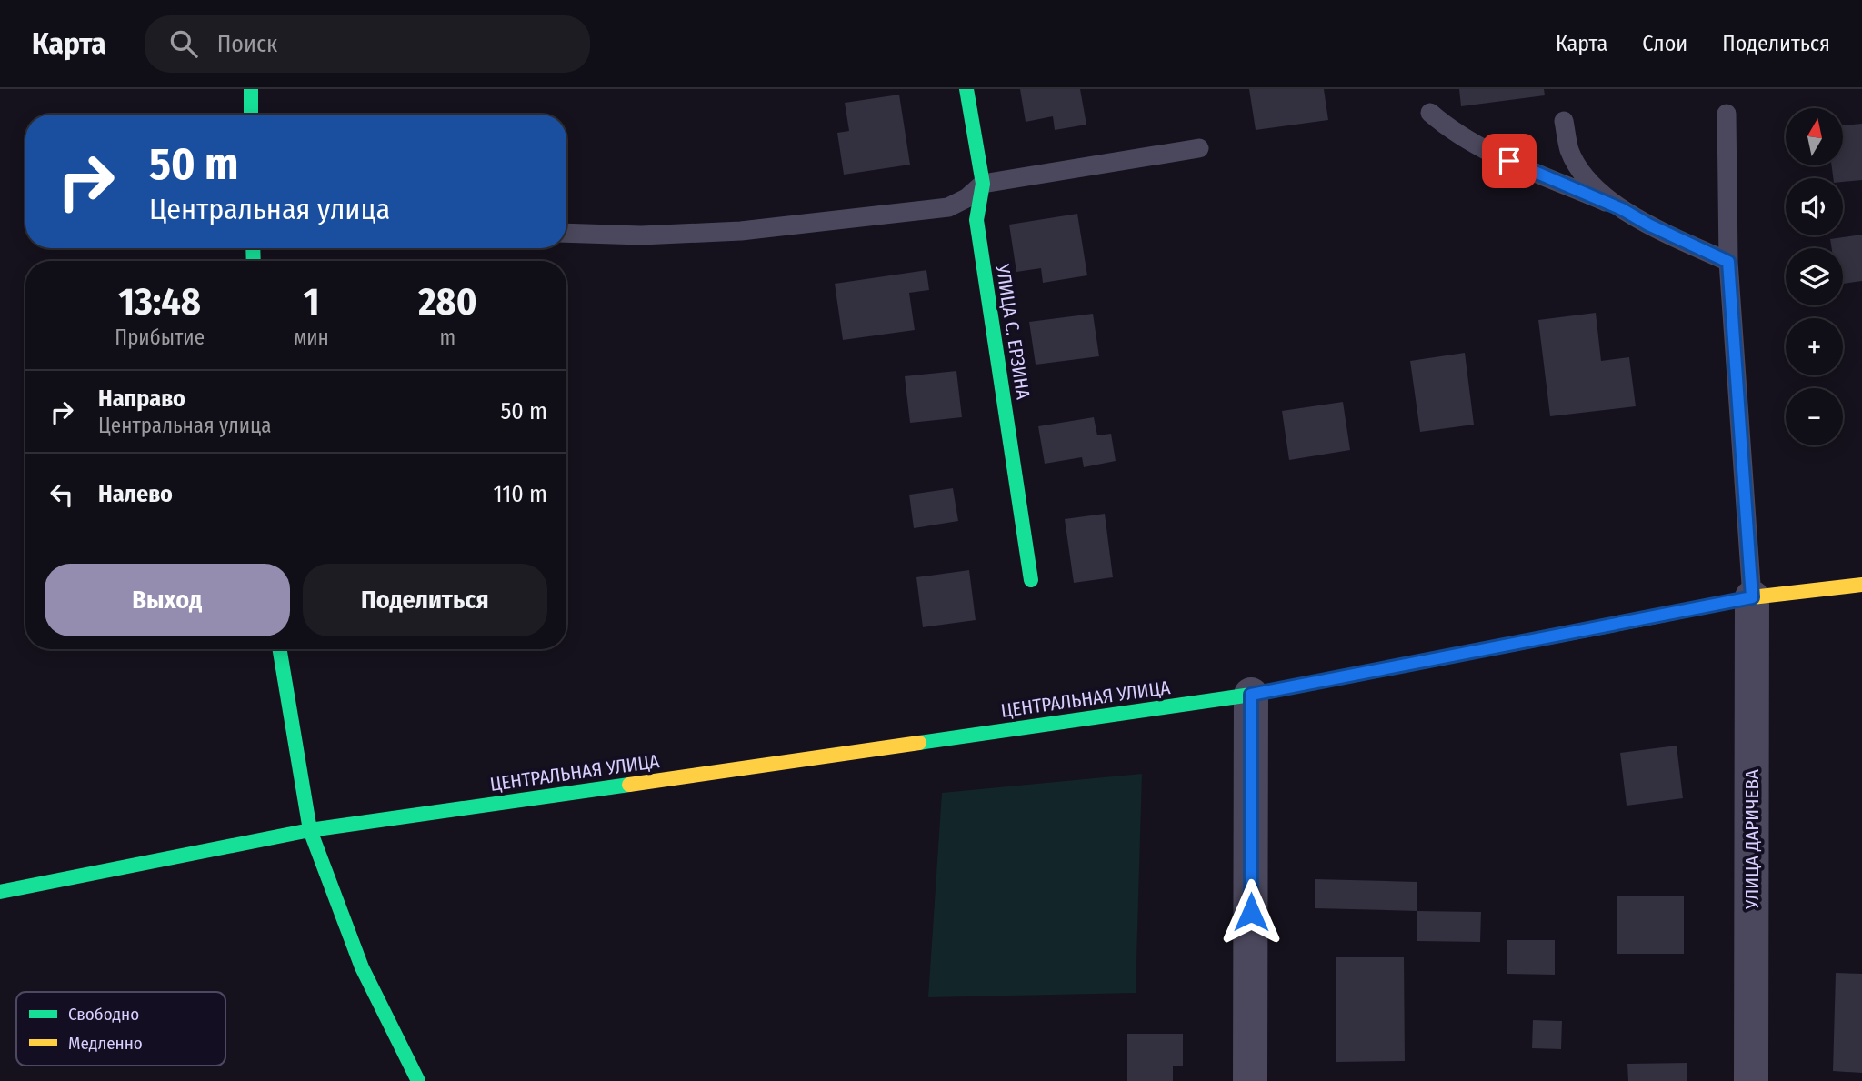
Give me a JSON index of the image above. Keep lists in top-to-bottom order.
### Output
{
  "streets": {
    "street": ["УЛИЦА С. ЕРЗИНА", "ЦЕНТРАЛЬНАЯ УЛИЦА", "УЛИЦА ДАРИЧЕВА"]
  },
  "crossings": [
    ["ЦЕНТРАЛЬНАЯ УЛИЦА", "УЛИЦА ДАРИЧЕВА"]
  ],
  "legend": ["Свободно", "Медленно"],
  "north": "top",
  "page": {
    "header": "Карта",
    "search": "Поиск",
    "nav": ["Карта", "Слои", "Поделиться"],
    "map_buttons": ["+", "−"],
    "turn": ["50 m", "Центральная улица"],
    "eta": [
      "13:48",
      "Прибытие",
      "1",
      "мин",
      "280",
      "m"
    ],
    "list": [
      {
        "name": "Направо",
        "note": "Центральная улица",
        "value": "50 m"
      },
      {
        "name": "Налево",
        "value": "110 m"
      }
    ],
    "buttons": ["Выход", "Поделиться"]
  }
}
